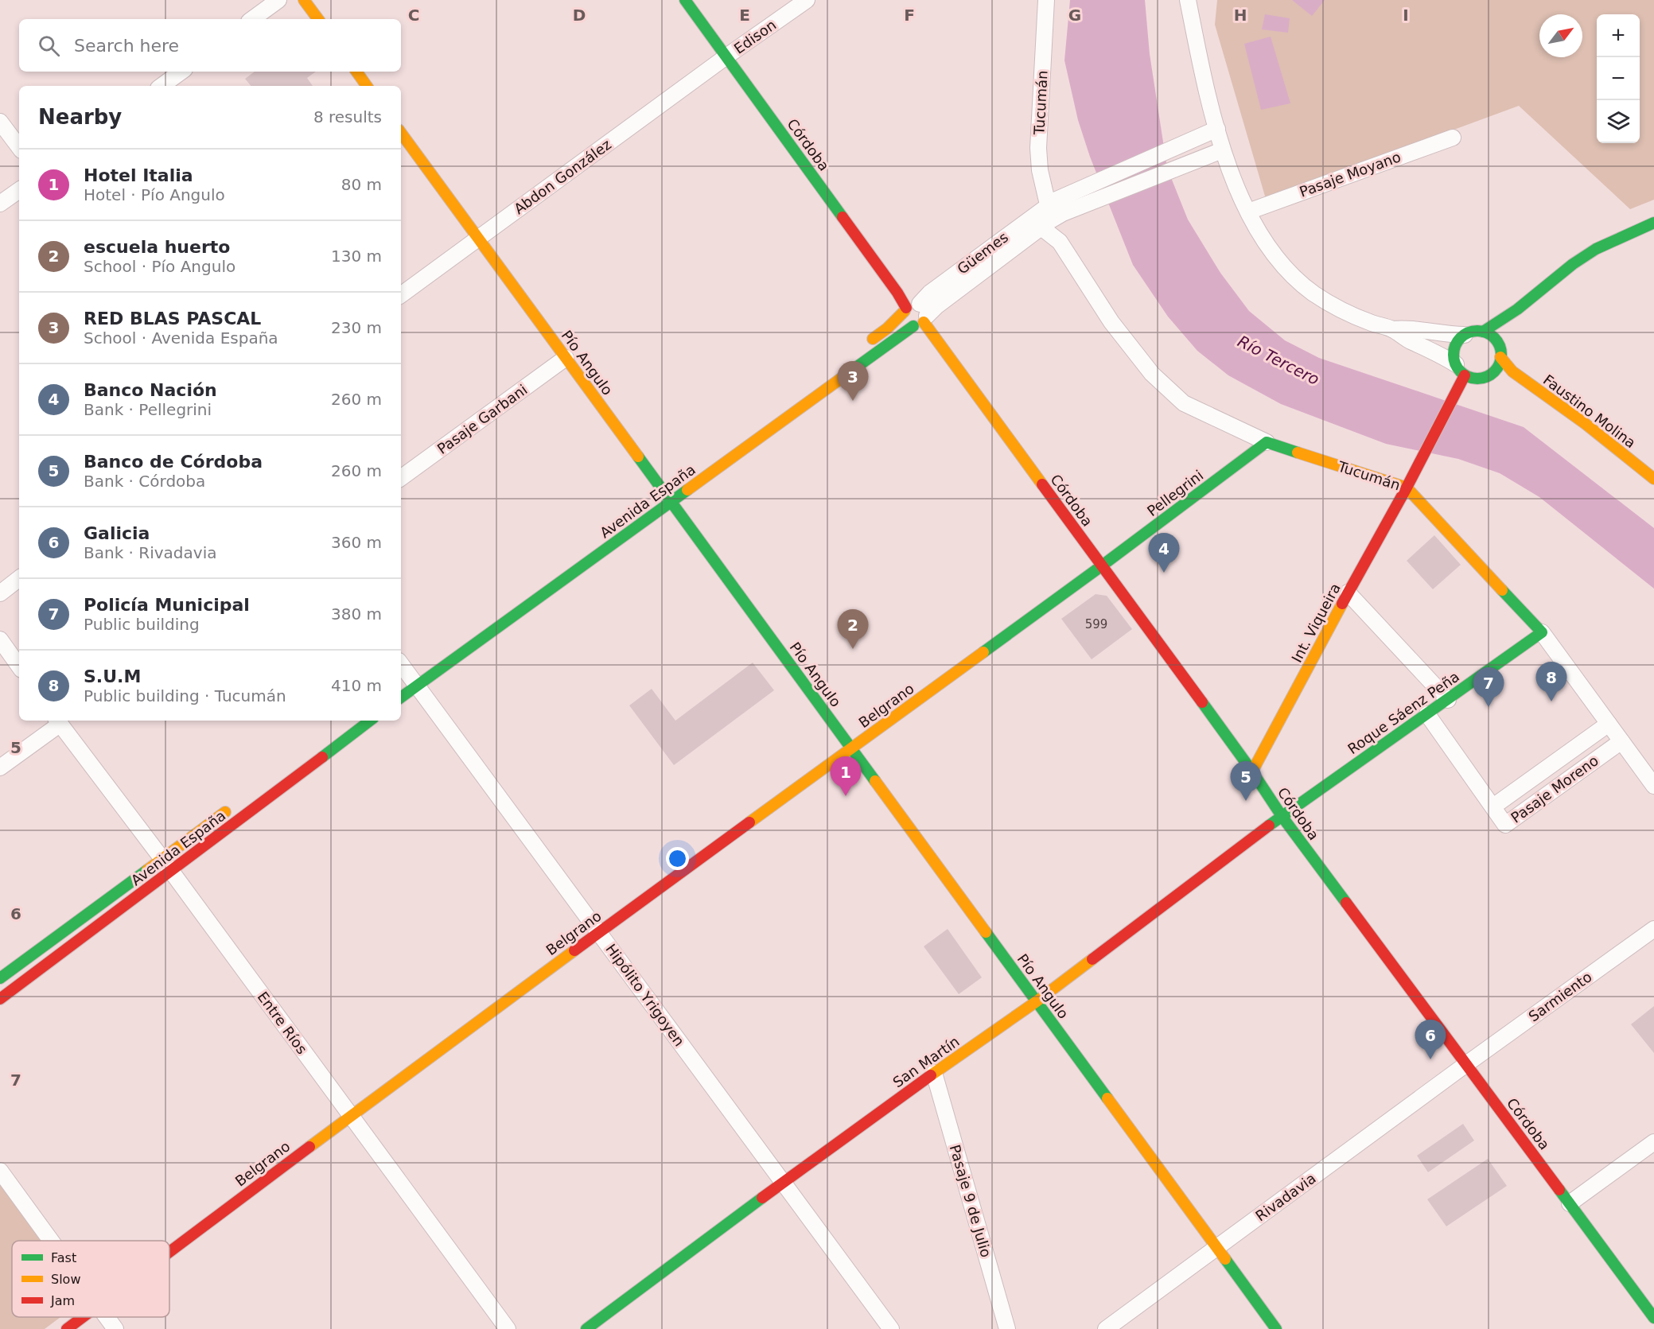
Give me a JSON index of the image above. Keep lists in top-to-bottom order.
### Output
{
  "streets": {
    "street": [
      "Edison",
      "Tucumán",
      "Córdoba",
      "Pasaje Moyano",
      "Abdon González",
      "Güemes",
      "Pío Angulo",
      "Faustino Molina",
      "Pasaje Garbani",
      "Pellegrini",
      "Avenida España",
      "Int. Viqueira",
      "Belgrano",
      "Roque Sáenz Peña",
      "Pasaje Moreno",
      "Hipólito Yrigoyen",
      "Sarmiento",
      "Entre Ríos",
      "San Martín",
      "Rivadavia",
      "Pasaje 9 de Julio"
    ]
  },
  "crossings": [
    ["Edison", "Córdoba"],
    ["Edison", "Abdon González"],
    ["Tucumán", "Güemes"],
    ["Tucumán", "Pellegrini"],
    ["Tucumán", "Int. Viqueira"],
    ["Tucumán", "Roque Sáenz Peña"],
    ["Tucumán", "Pasaje Moreno"],
    ["Córdoba", "Abdon González"],
    ["Córdoba", "Güemes"],
    ["Córdoba", "Pellegrini"],
    ["Córdoba", "Avenida España"],
    ["Córdoba", "Int. Viqueira"],
    ["Córdoba", "Belgrano"],
    ["Córdoba", "Roque Sáenz Peña"],
    ["Córdoba", "Sarmiento"],
    ["Córdoba", "San Martín"],
    ["Córdoba", "Rivadavia"],
    ["Abdon González", "Pío Angulo"],
    ["Güemes", "Avenida España"],
    ["Pío Angulo", "Pasaje Garbani"],
    ["Pío Angulo", "Avenida España"],
    ["Pío Angulo", "Belgrano"],
    ["Pío Angulo", "San Martín"],
    ["Pío Angulo", "Rivadavia"],
    ["Faustino Molina", "Int. Viqueira"],
    ["Pellegrini", "Belgrano"],
    ["Avenida España", "Hipólito Yrigoyen"],
    ["Avenida España", "Entre Ríos"],
    ["Belgrano", "Hipólito Yrigoyen"],
    ["Belgrano", "Entre Ríos"],
    ["Roque Sáenz Peña", "Pasaje Moreno"],
    ["Roque Sáenz Peña", "San Martín"],
    ["Hipólito Yrigoyen", "San Martín"],
    ["Sarmiento", "Rivadavia"],
    ["San Martín", "Pasaje 9 de Julio"]
  ],
  "water": ["Río Tercero"],
  "house_numbers": ["599"],
  "legend": ["Fast", "Slow", "Jam"],
  "north": "top right",
  "page": {
    "map_buttons": ["+", "−"],
    "search": "Search here",
    "heading": ["Nearby", "8 results"],
    "list": [
      {
        "mark": "1",
        "name": "Hotel Italia",
        "note": "Hotel · Pío Angulo",
        "value": "80 m"
      },
      {
        "mark": "2",
        "name": "escuela huerto",
        "note": "School · Pío Angulo",
        "value": "130 m"
      },
      {
        "mark": "3",
        "name": "RED BLAS PASCAL",
        "note": "School · Avenida España",
        "value": "230 m"
      },
      {
        "mark": "4",
        "name": "Banco Nación",
        "note": "Bank · Pellegrini",
        "value": "260 m"
      },
      {
        "mark": "5",
        "name": "Banco de Córdoba",
        "note": "Bank · Córdoba",
        "value": "260 m"
      },
      {
        "mark": "6",
        "name": "Galicia",
        "note": "Bank · Rivadavia",
        "value": "360 m"
      },
      {
        "mark": "7",
        "name": "Policía Municipal",
        "note": "Public building",
        "value": "380 m"
      },
      {
        "mark": "8",
        "name": "S.U.M",
        "note": "Public building · Tucumán",
        "value": "410 m"
      }
    ],
    "pins": [
      "3",
      "4",
      "2",
      "8",
      "7",
      "1",
      "5",
      "6"
    ]
  },
  "grid": {
    "columns": [
      "C",
      "D",
      "E",
      "F",
      "G",
      "H",
      "I"
    ],
    "rows": ["5", "6", "7"]
  }
}
